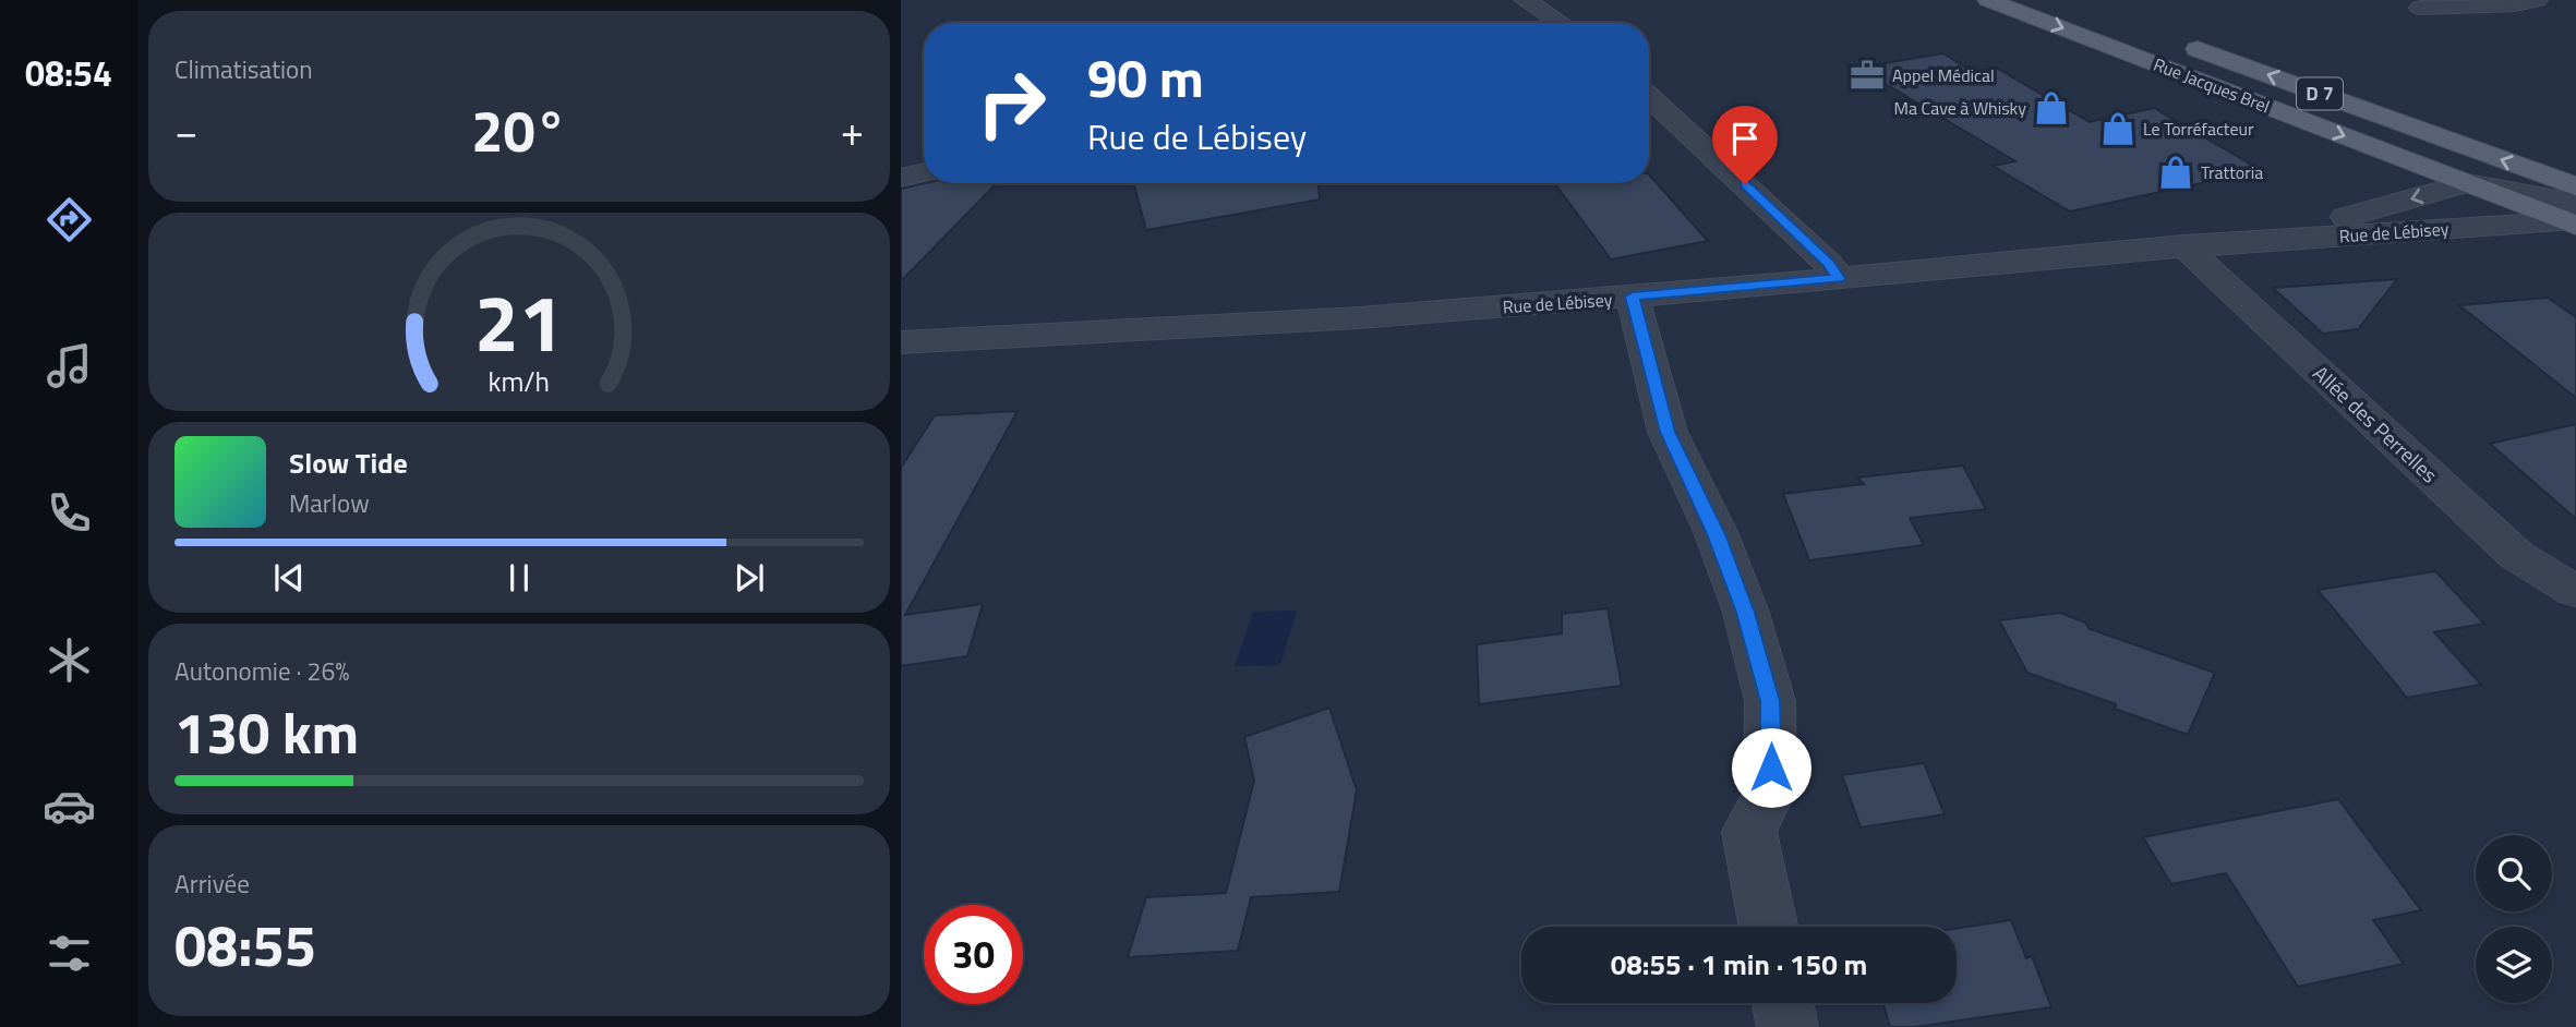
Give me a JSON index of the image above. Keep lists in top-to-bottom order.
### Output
{
  "streets": {
    "main road": ["Rue Jacques Brel", "D 7"],
    "street": ["Rue de Lébisey", "Allée des Perrelles"]
  },
  "crossings": [
    ["Rue Jacques Brel", "Rue de Lébisey"],
    ["Rue de Lébisey", "Allée des Perrelles"]
  ],
  "places": {
    "office": ["Appel Médical"],
    "shop": ["Ma Cave à Whisky", "Le Torréfacteur", "Trattoria"]
  },
  "page": {
    "tabs": "08:54",
    "tile": [
      "Climatisation",
      ["Autonomie · 26%", "130 km"],
      ["Arrivée", "08:55"]
    ],
    "turn": ["90 m", "Rue de Lébisey"],
    "heat": ["−", "20°", "+"],
    "song": ["Slow Tide", "Marlow"],
    "limit": "30",
    "trip": "08:55 · 1 min · 150 m",
    "gauge": ["21", "km/h"]
  }
}
